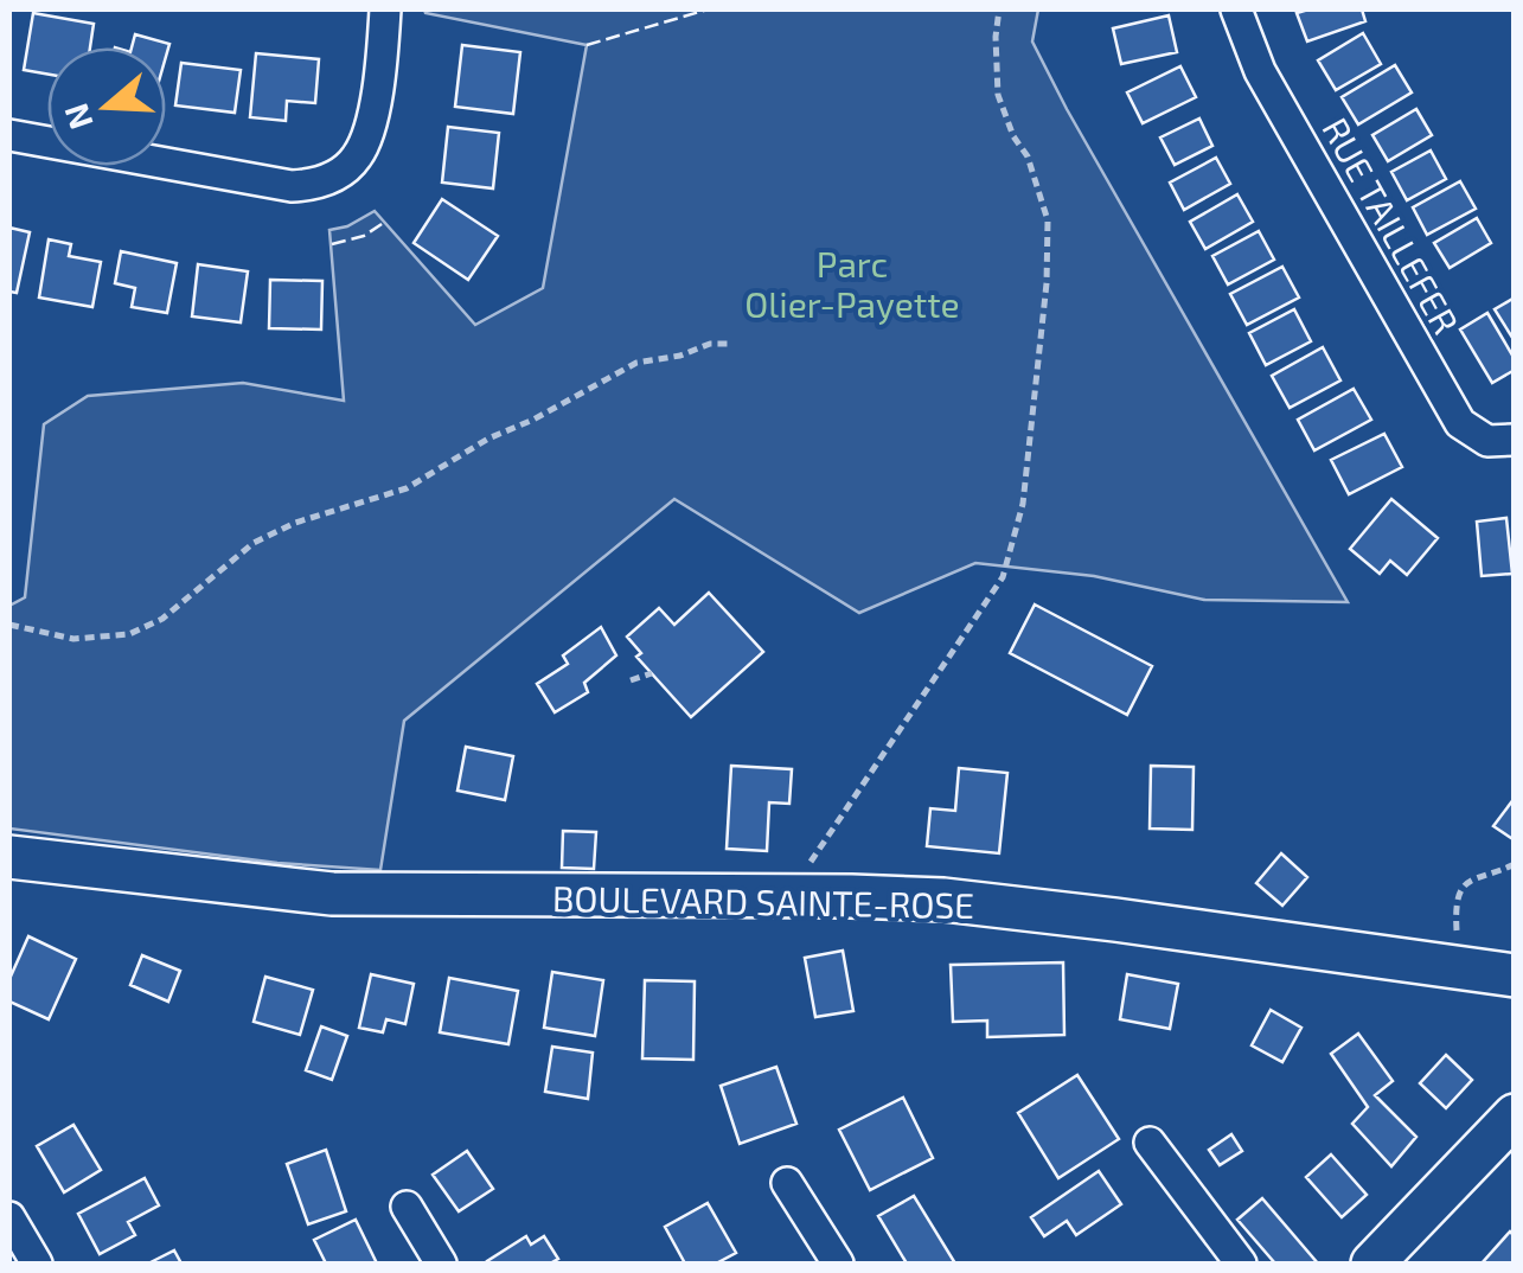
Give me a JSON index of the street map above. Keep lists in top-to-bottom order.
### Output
{
  "streets": {
    "street": ["RUE TAILLEFER", "BOULEVARD SAINTE-ROSE"]
  },
  "parks": ["Parc Olier-Payette"],
  "north": "left"
}
